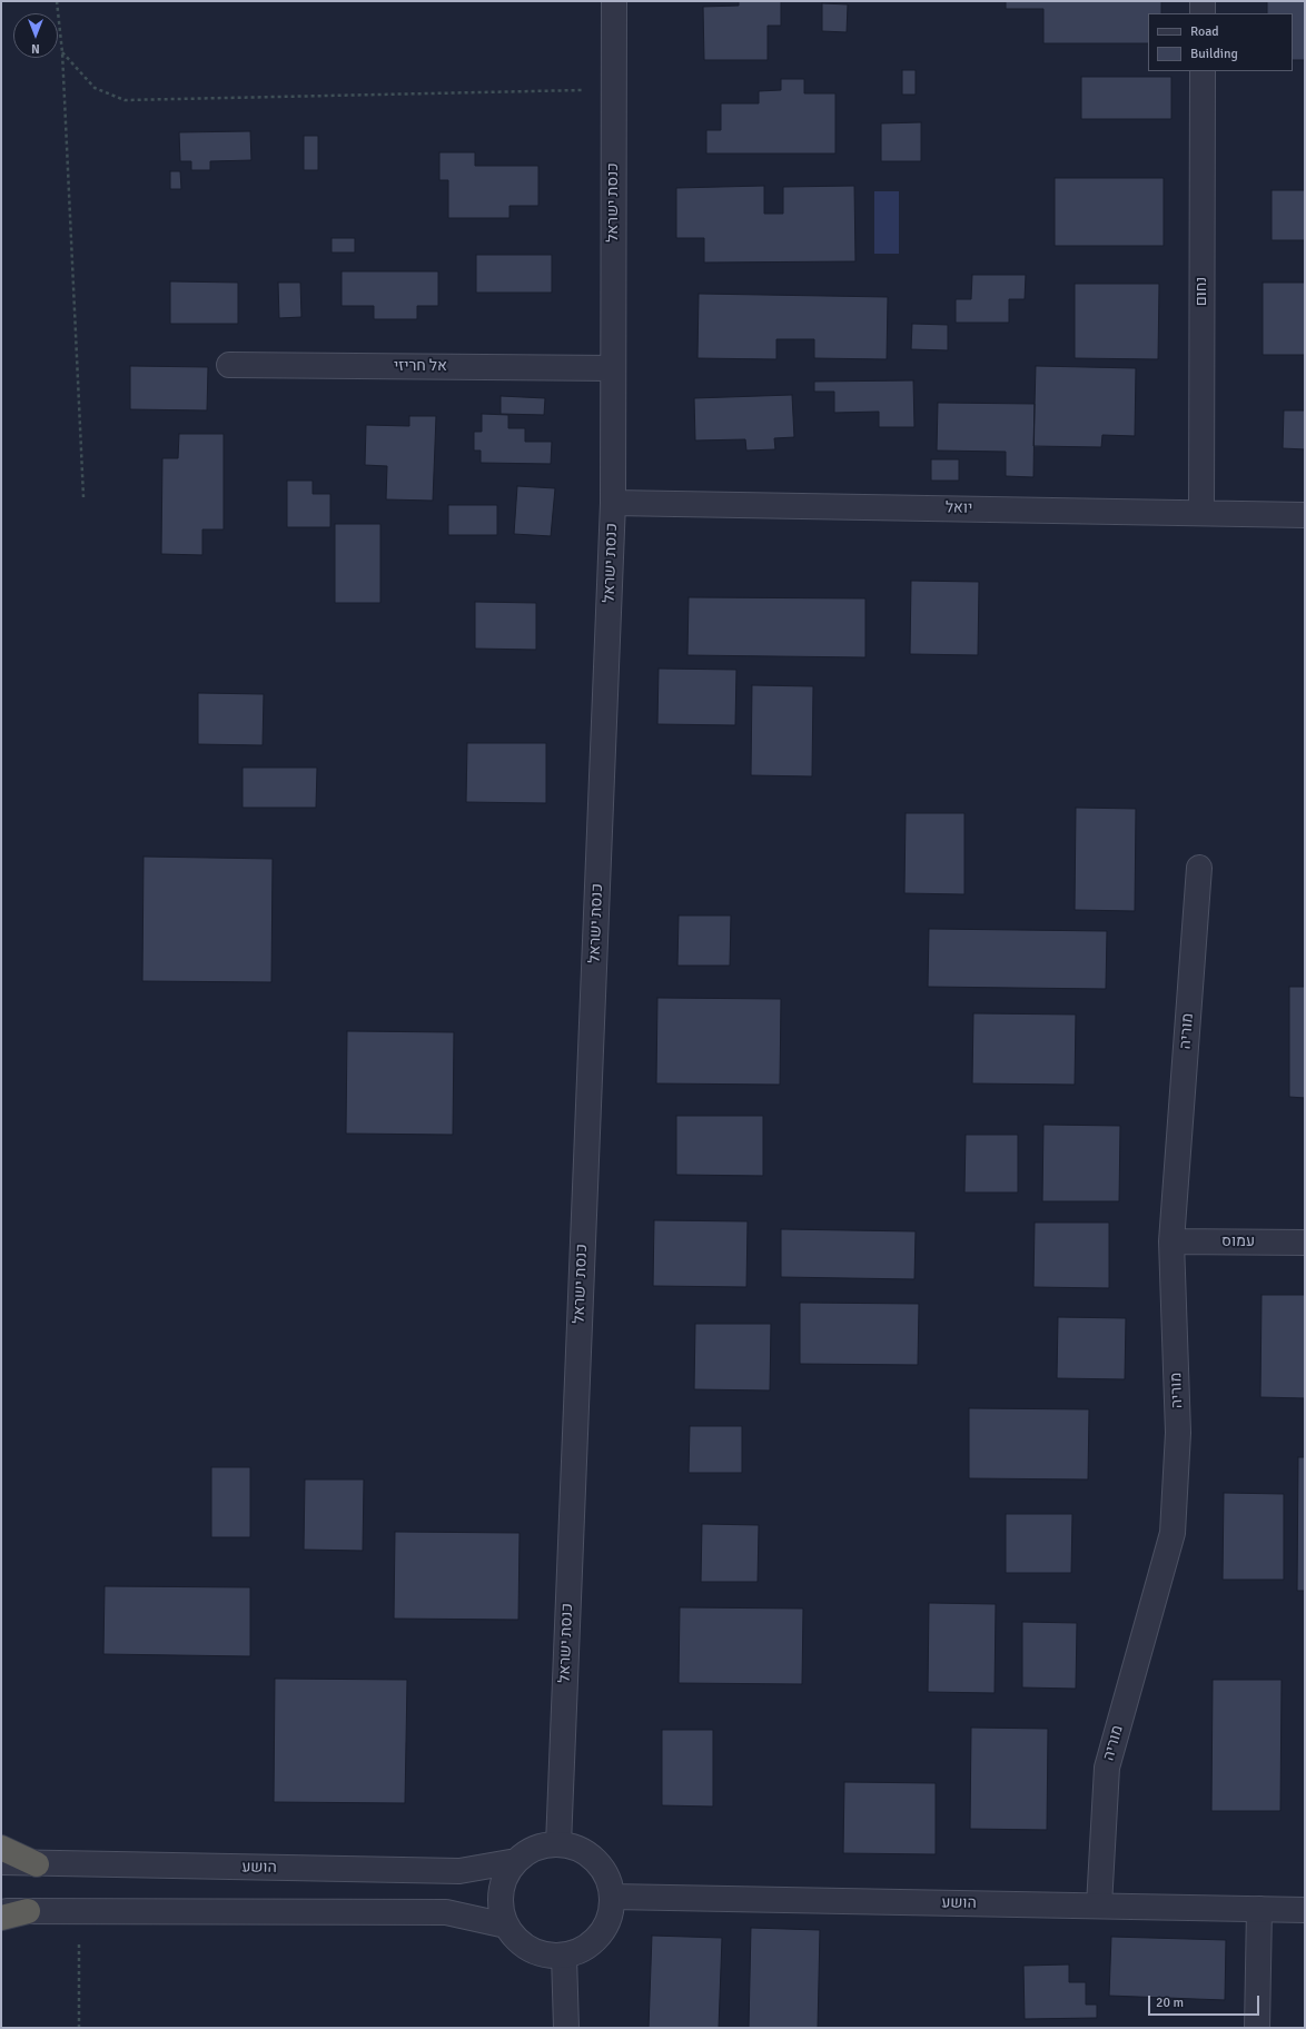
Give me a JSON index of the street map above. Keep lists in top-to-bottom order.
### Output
{
  "streets": {
    "street": [
      "כנסת ישראל",
      "נחום",
      "אל חריזי",
      "יואל",
      "מוריה",
      "עמוס",
      "הושע"
    ]
  },
  "crossings": [
    ["כנסת ישראל", "אל חריזי"],
    ["כנסת ישראל", "יואל"],
    ["כנסת ישראל", "הושע"],
    ["נחום", "יואל"],
    ["מוריה", "עמוס"],
    ["מוריה", "הושע"]
  ],
  "legend": ["Road", "Building"],
  "scale_bar": "20 m",
  "north": "bottom"
}
